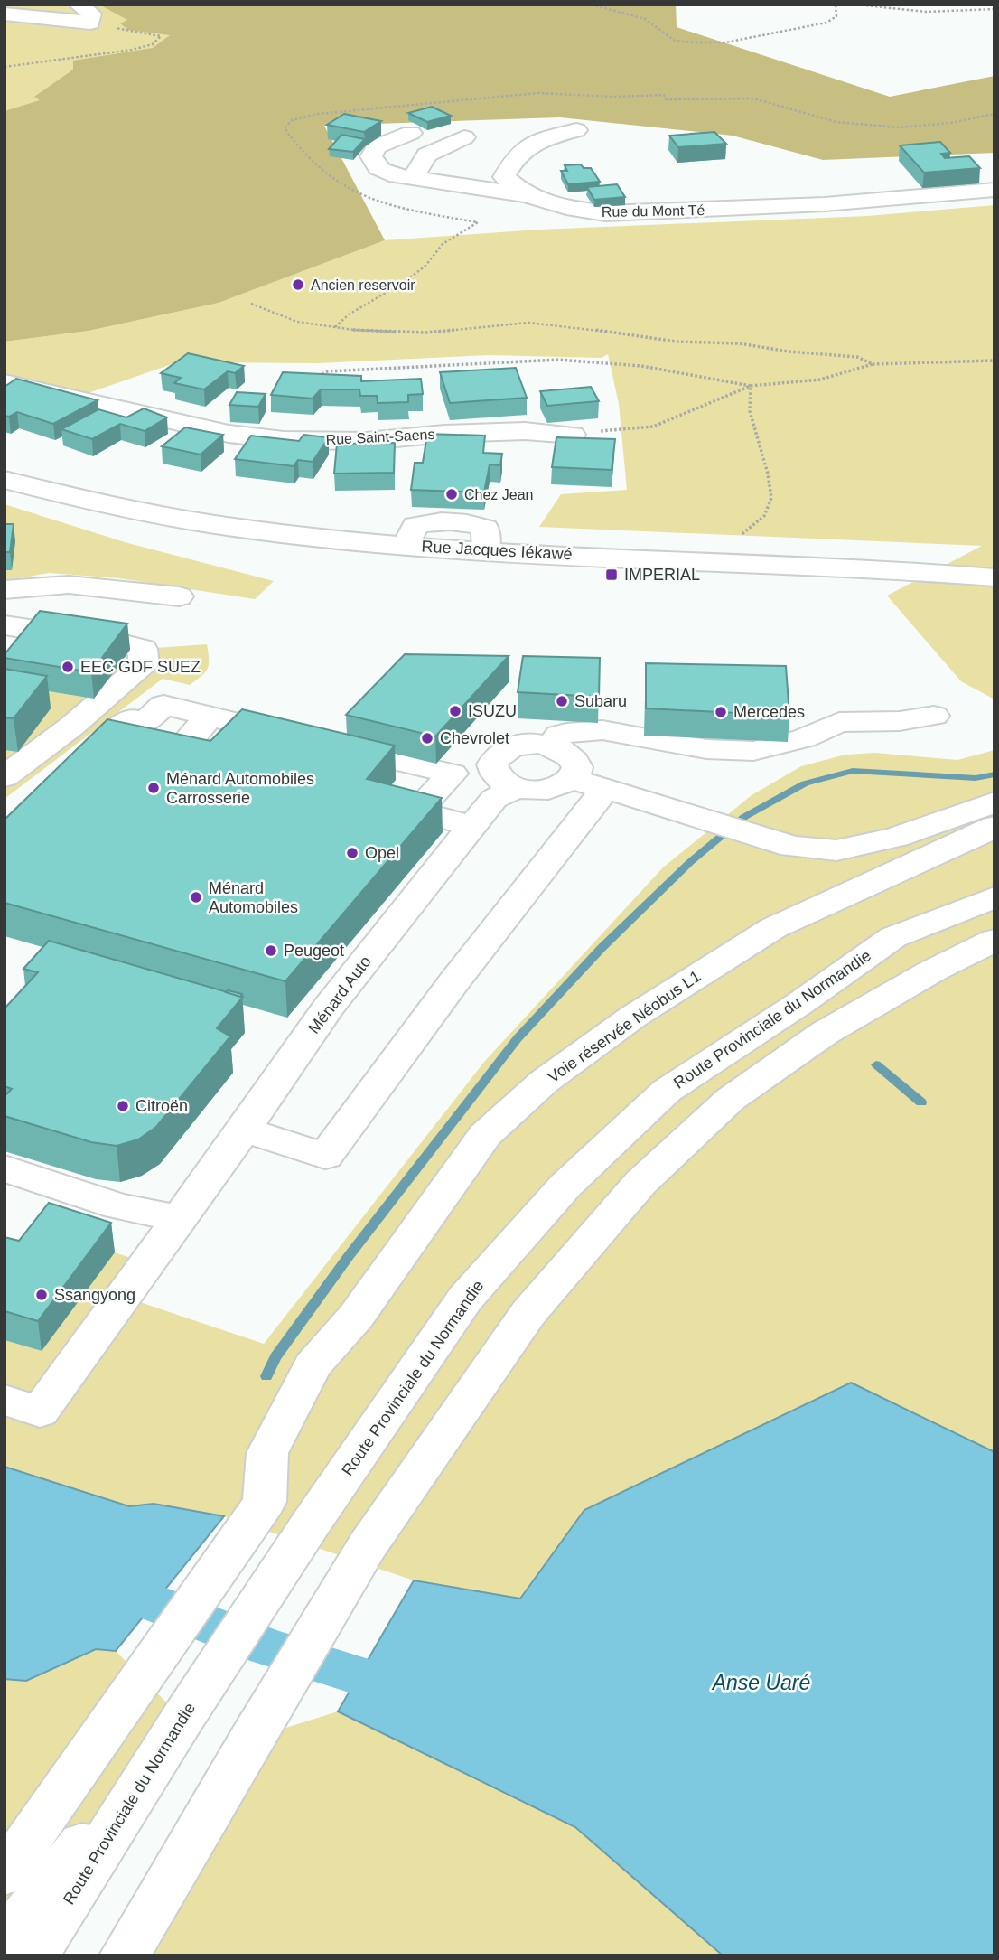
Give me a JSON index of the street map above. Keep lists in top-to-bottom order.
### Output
{
  "streets": {
    "main road": [
      "Rue du Mont Té",
      "Rue Saint-Saens",
      "Rue Jacques Iékawé",
      "Ménard Auto",
      "Route Provinciale du Normandie",
      "Voie réservée Néobus L1"
    ]
  },
  "water": ["Anse Uaré"],
  "places": {
    "other": [
      "Ancien reservoir",
      "Chez Jean",
      "EEC GDF SUEZ",
      "Subaru",
      "ISUZU",
      "Mercedes",
      "Chevrolet",
      "Ménard Automobiles Carrosserie",
      "Opel",
      "Ménard Automobiles",
      "Peugeot",
      "Citroën",
      "Ssangyong"
    ],
    "transit": ["IMPERIAL"]
  }
}
